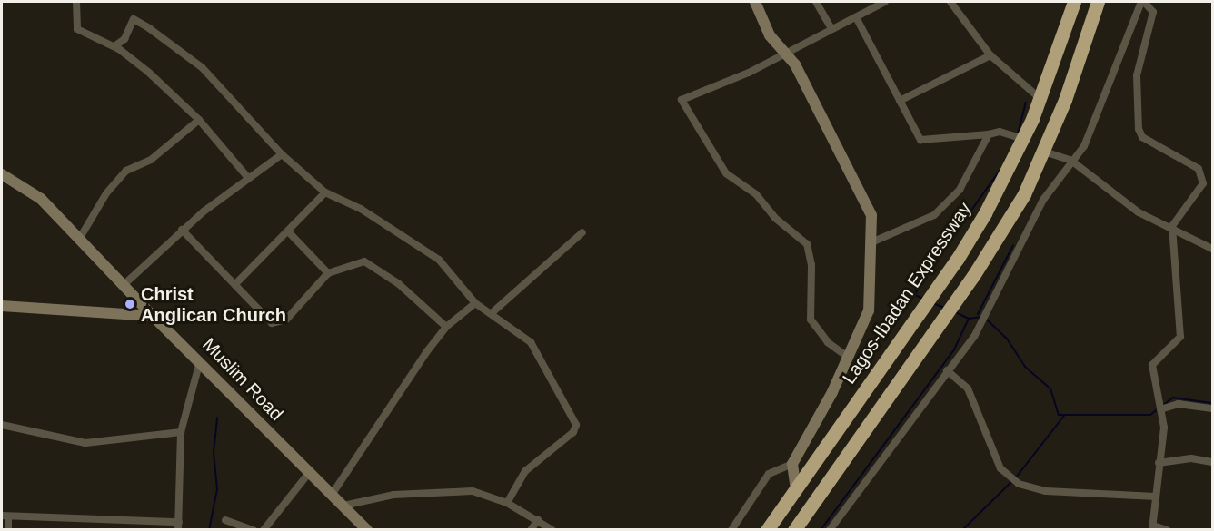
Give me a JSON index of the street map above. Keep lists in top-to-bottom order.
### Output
{
  "streets": {
    "highway": ["Lagos-Ibadan Expressway"],
    "street": ["Muslim Road"]
  },
  "places": ["Christ Anglican Church"]
}
